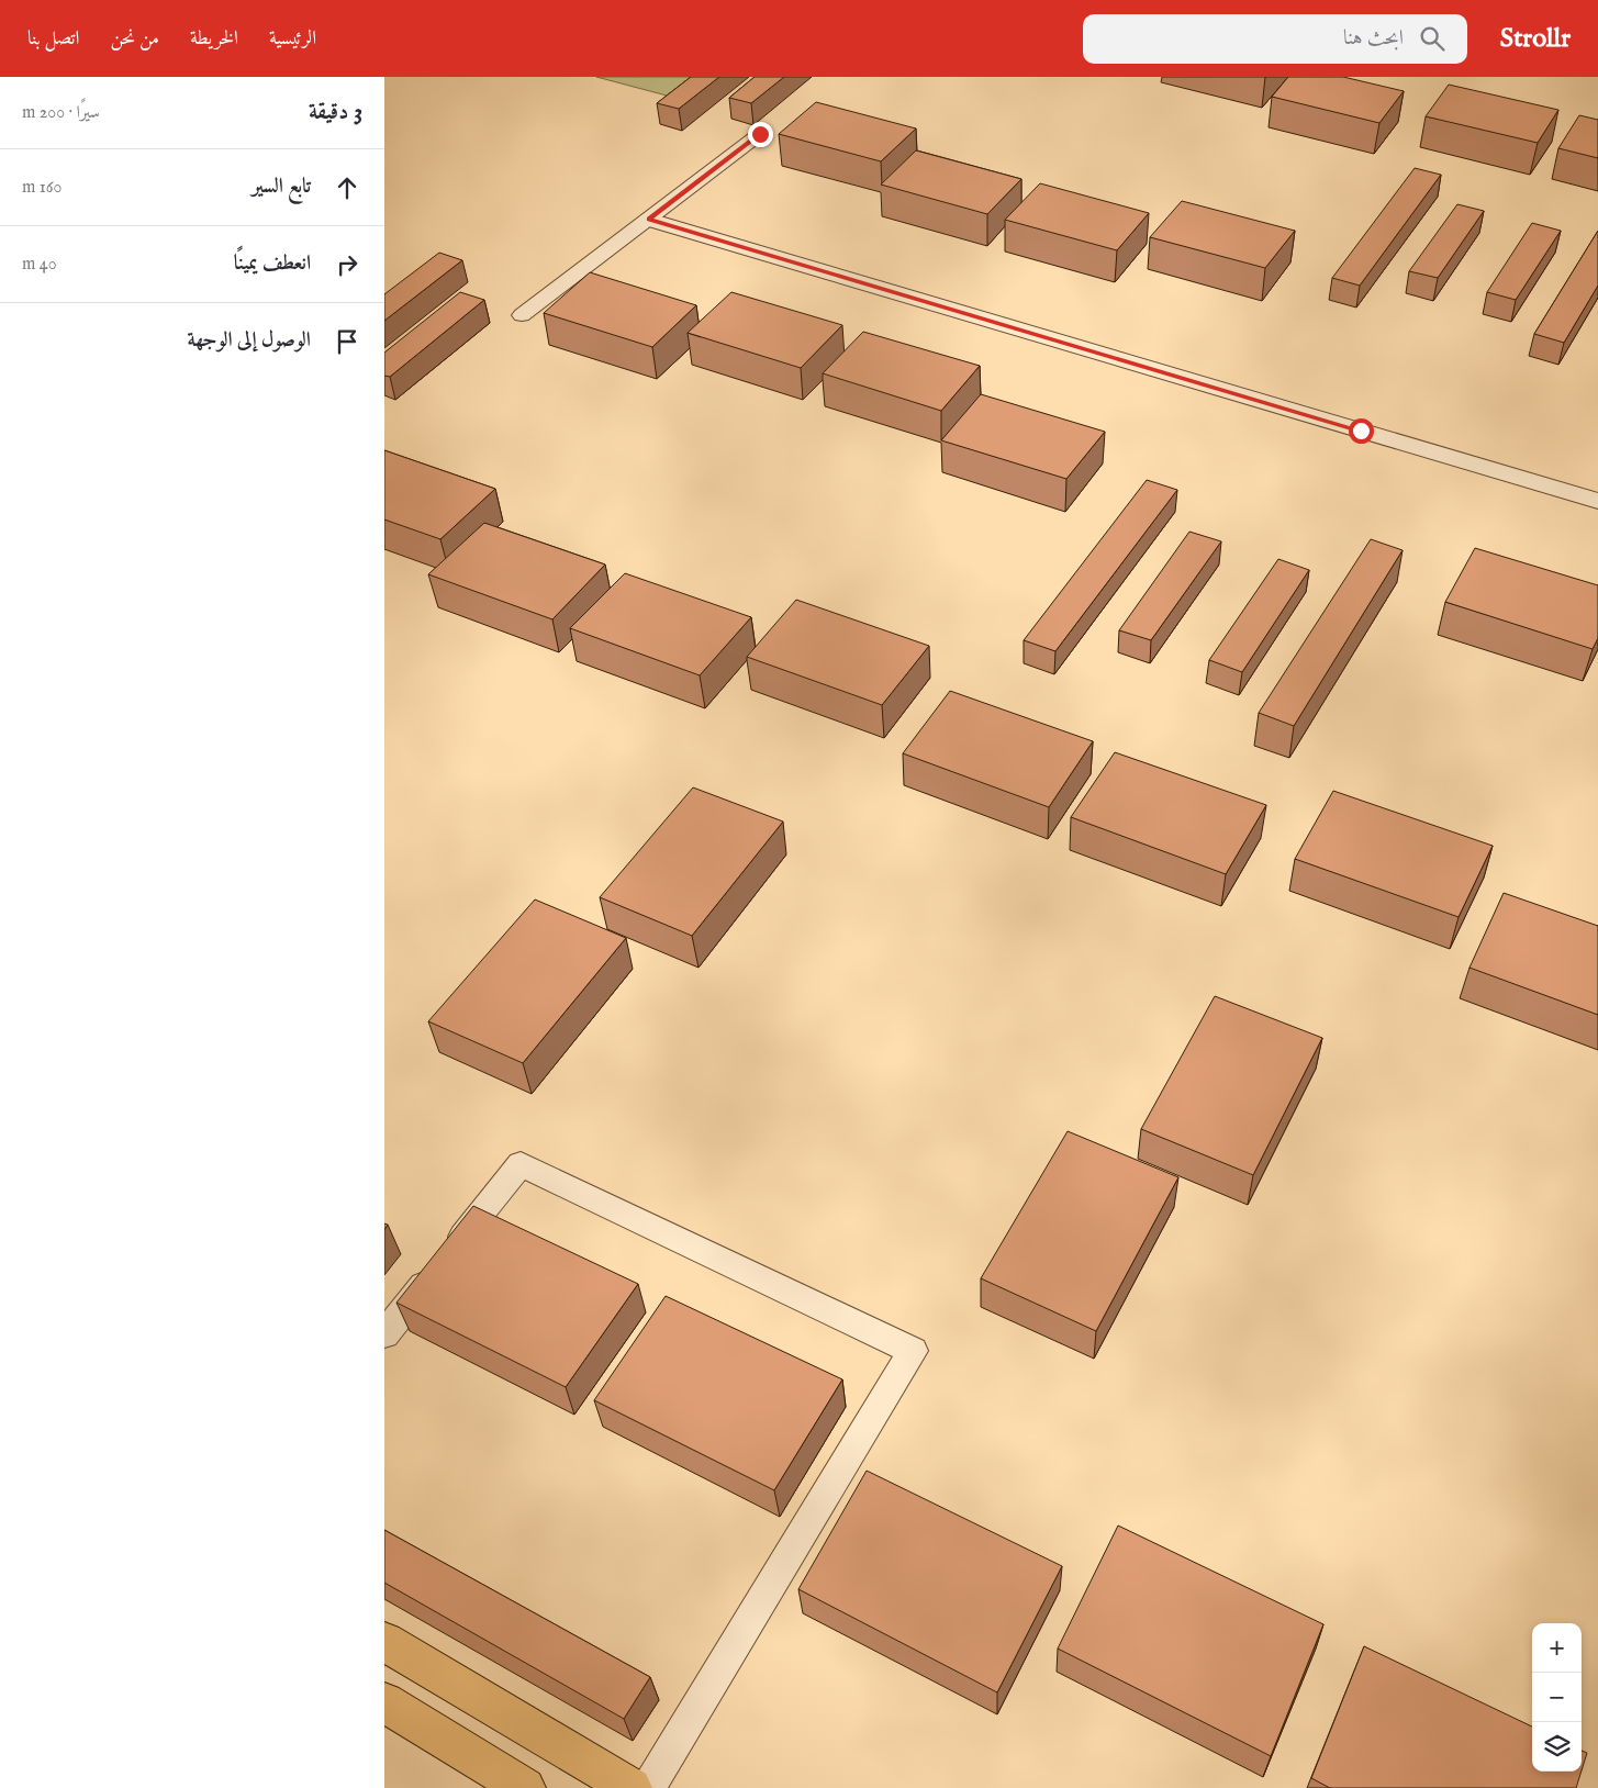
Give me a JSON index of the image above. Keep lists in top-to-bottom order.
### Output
{
  "page": {
    "header": "Strollr",
    "search": "ابحث هنا",
    "nav": [
      "الرئيسية",
      "الخريطة",
      "من نحن",
      "اتصل بنا"
    ],
    "heading": ["3 دقيقة", "سيرًا · 200 m"],
    "list": [
      ["تابع السير", "160 m"],
      ["انعطف يمينًا", "40 m"],
      "الوصول إلى الوجهة"
    ],
    "map_buttons": ["+", "−"]
  }
}
